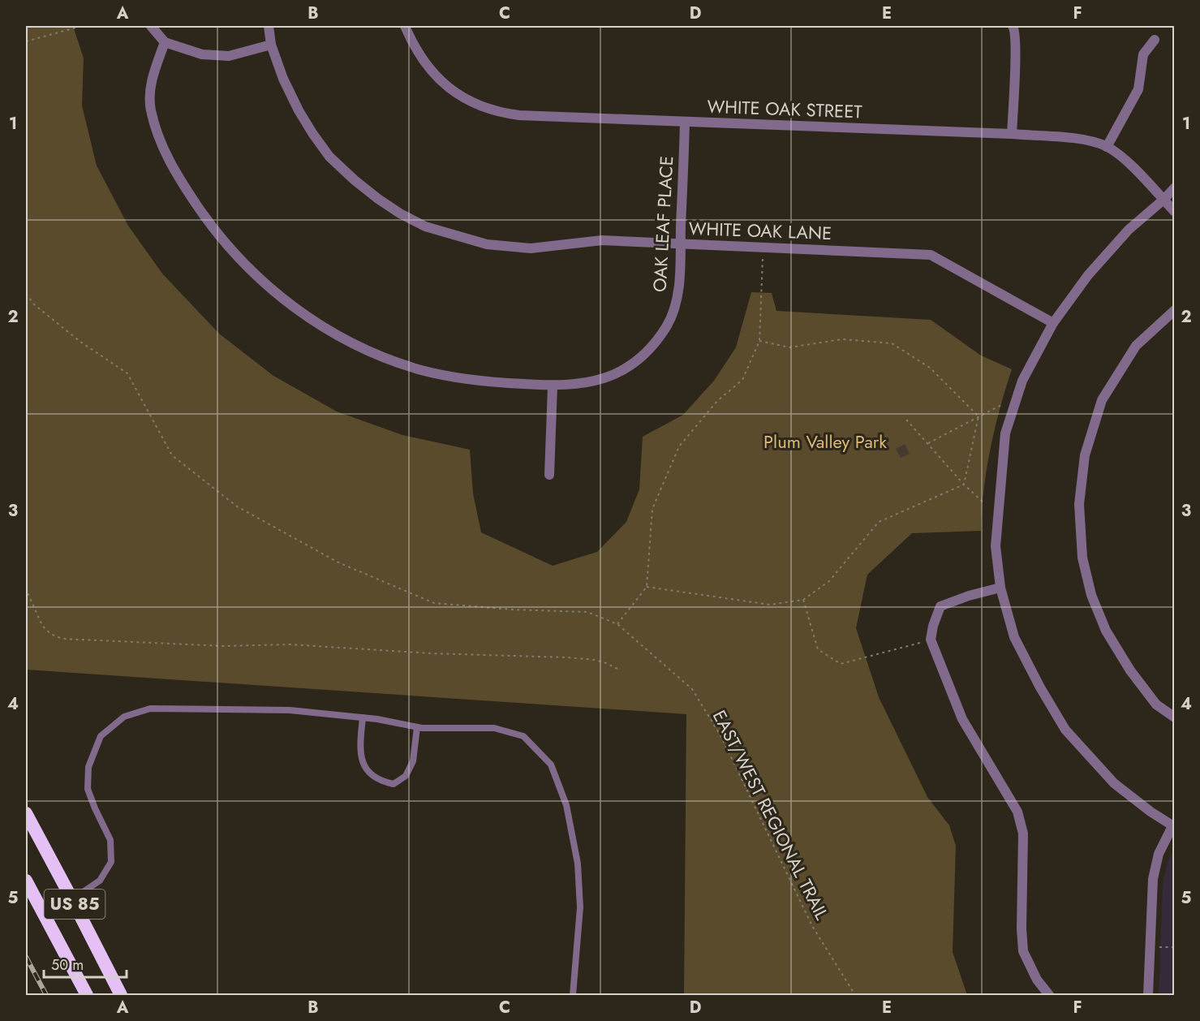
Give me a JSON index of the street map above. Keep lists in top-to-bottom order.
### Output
{
  "streets": {
    "highway": ["US 85"],
    "street": ["WHITE OAK STREET", "OAK LEAF PLACE", "WHITE OAK LANE"],
    "path": ["EAST/WEST REGIONAL TRAIL"]
  },
  "crossings": [
    ["WHITE OAK STREET", "OAK LEAF PLACE"],
    ["OAK LEAF PLACE", "WHITE OAK LANE"]
  ],
  "parks": ["Plum Valley Park"],
  "scale_bar": "50 m",
  "grid": {
    "columns": [
      "A",
      "B",
      "C",
      "D",
      "E",
      "F"
    ],
    "rows": [
      "1",
      "2",
      "3",
      "4",
      "5"
    ]
  }
}
